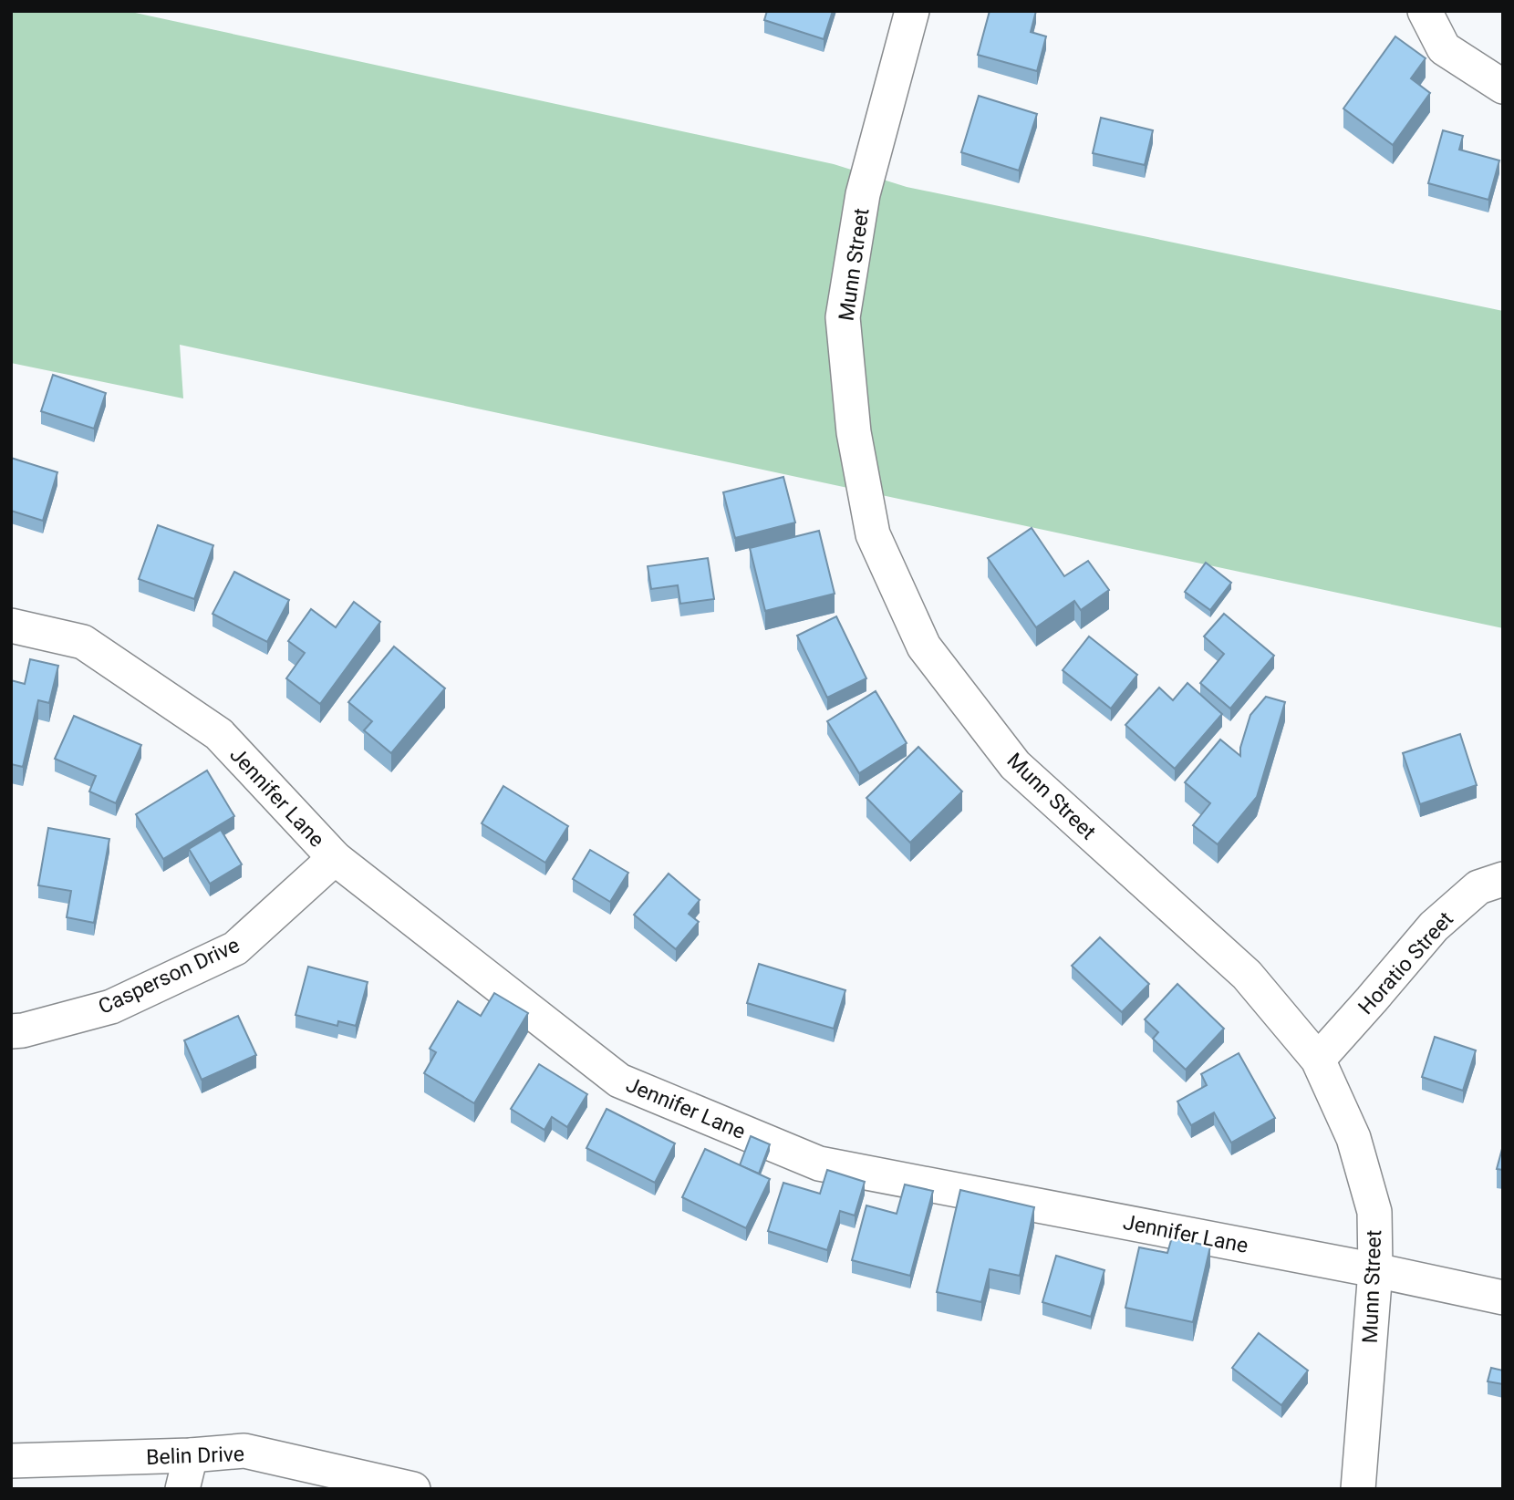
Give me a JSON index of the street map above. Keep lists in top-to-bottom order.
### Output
{
  "streets": {
    "street": [
      "Munn Street",
      "Jennifer Lane",
      "Horatio Street",
      "Casperson Drive",
      "Belin Drive"
    ]
  },
  "crossings": [
    ["Munn Street", "Jennifer Lane"],
    ["Munn Street", "Horatio Street"],
    ["Jennifer Lane", "Casperson Drive"]
  ]
}
